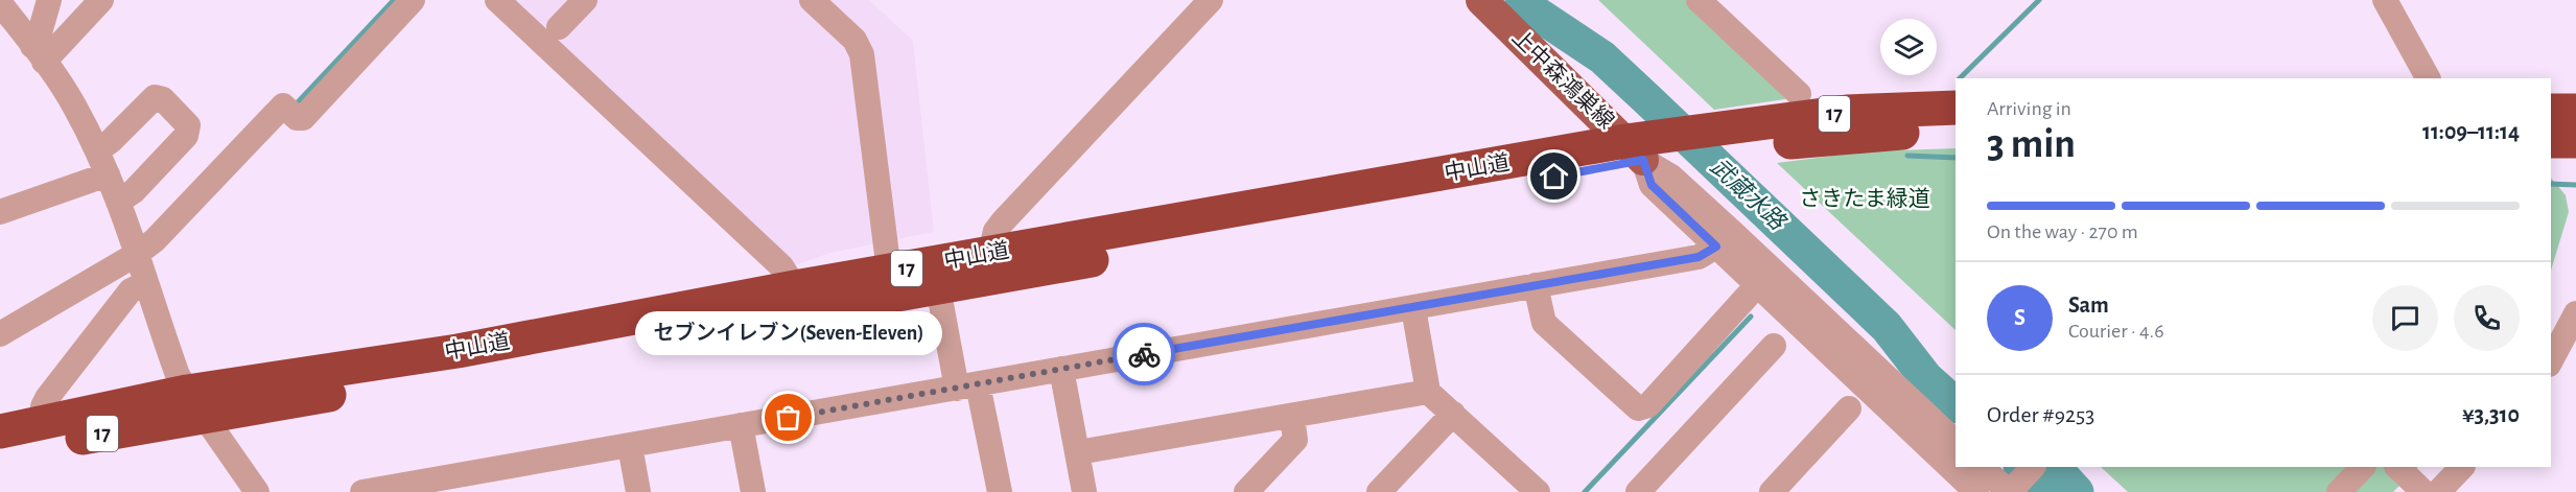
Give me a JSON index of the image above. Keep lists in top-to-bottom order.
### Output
{
  "streets": {
    "highway": ["17", "中山道"],
    "main road": ["上中森鴻巣線"]
  },
  "crossings": [
    ["上中森鴻巣線", "中山道"]
  ],
  "water": ["武蔵水路"],
  "parks": ["さきたま緑道"],
  "places": ["セブンイレブン(Seven-Eleven)"],
  "page": {
    "heading": ["3 min", "Arriving in", "11:09–11:14"],
    "panel": [
      "Sam",
      "Courier · 4.6",
      "Order #9253",
      "¥3,310"
    ],
    "bar": "On the way · 270 m",
    "round": "S",
    "bubble": "セブンイレブン(Seven-Eleven)"
  }
}
